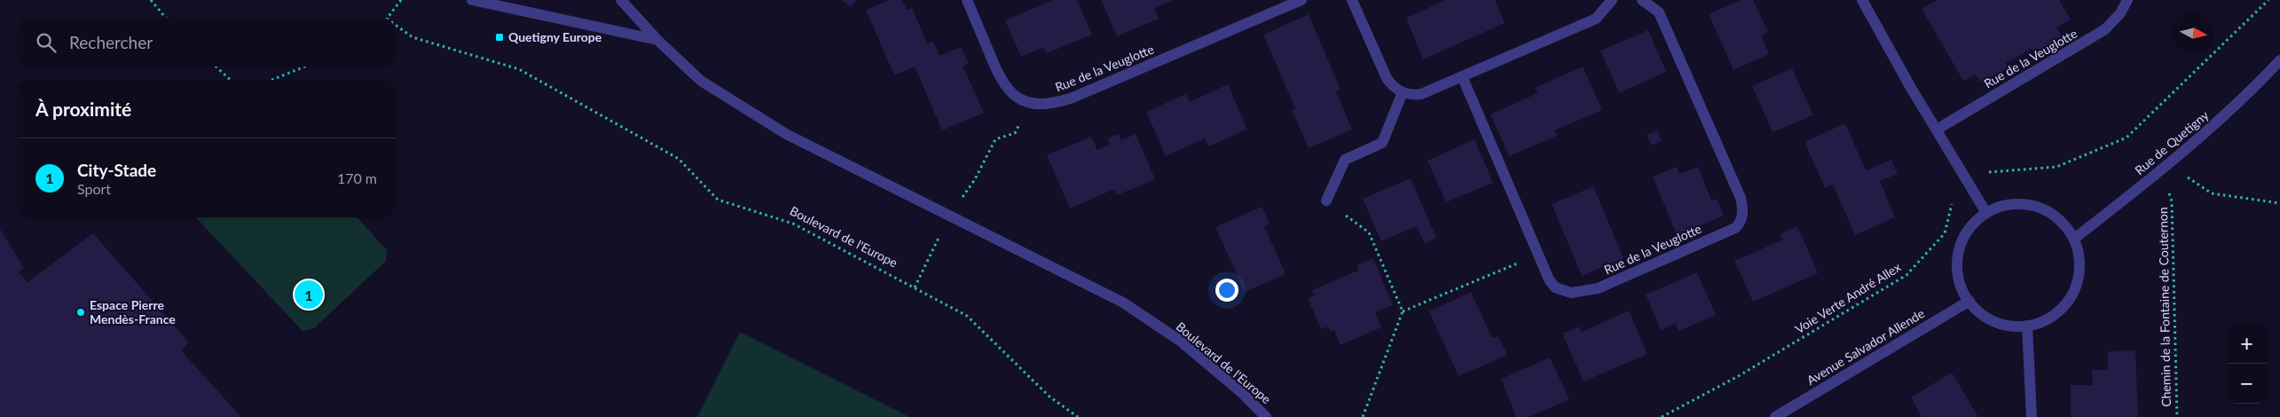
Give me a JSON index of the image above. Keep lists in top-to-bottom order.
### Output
{
  "streets": {
    "street": [
      "Rue de la Veuglotte",
      "Rue de Quetigny",
      "Boulevard de l'Europe",
      "Avenue Salvador Allende"
    ],
    "path": ["Voie Verte André Allex", "Chemin de la Fontaine de Couternon"]
  },
  "crossings": [
    ["Rue de Quetigny", "Chemin de la Fontaine de Couternon"],
    ["Rue de Quetigny", "Avenue Salvador Allende"]
  ],
  "places": {
    "transit": ["Quetigny Europe"],
    "other": ["Espace Pierre Mendès-France"]
  },
  "north": "right",
  "page": {
    "search": "Rechercher",
    "heading": "À proximité",
    "list": [
      {
        "mark": "1",
        "name": "City-Stade",
        "note": "Sport",
        "value": "170 m"
      }
    ],
    "pins": "1",
    "map_buttons": ["+", "−"]
  }
}
